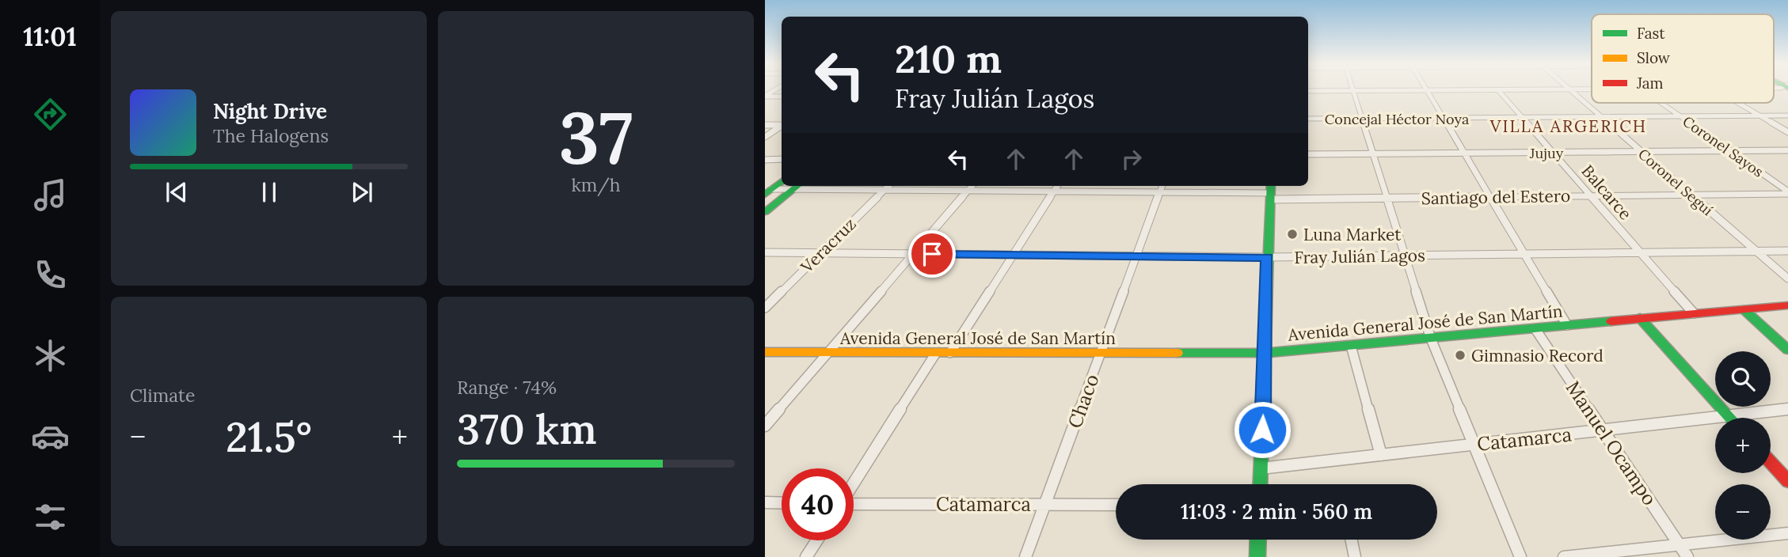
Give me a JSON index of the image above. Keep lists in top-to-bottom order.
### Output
{
  "streets": {
    "main road": ["Avenida General José de San Martín"],
    "street": [
      "Concejal Héctor Noya",
      "Coronel Sayos",
      "Jujuy",
      "Coronel Seguí",
      "Balcarce",
      "Santiago del Estero",
      "Veracruz",
      "Fray Julián Lagos",
      "Chaco",
      "Catamarca",
      "Manuel Ocampo"
    ]
  },
  "crossings": [
    ["Concejal Héctor Noya", "Coronel Sayos"],
    ["Concejal Héctor Noya", "Coronel Seguí"],
    ["Concejal Héctor Noya", "Balcarce"],
    ["Coronel Sayos", "Jujuy"],
    ["Coronel Sayos", "Santiago del Estero"],
    ["Jujuy", "Coronel Seguí"],
    ["Jujuy", "Balcarce"],
    ["Coronel Seguí", "Santiago del Estero"],
    ["Coronel Seguí", "Fray Julián Lagos"],
    ["Balcarce", "Santiago del Estero"],
    ["Balcarce", "Fray Julián Lagos"],
    ["Balcarce", "Avenida General José de San Martín"],
    ["Santiago del Estero", "Veracruz"],
    ["Santiago del Estero", "Chaco"],
    ["Veracruz", "Fray Julián Lagos"],
    ["Fray Julián Lagos", "Chaco"],
    ["Avenida General José de San Martín", "Chaco"],
    ["Avenida General José de San Martín", "Manuel Ocampo"],
    ["Chaco", "Catamarca"],
    ["Catamarca", "Manuel Ocampo"]
  ],
  "districts": ["VILLA ARGERICH"],
  "places": ["Luna Market", "Gimnasio Record"],
  "legend": ["Fast", "Slow", "Jam"],
  "page": {
    "tabs": "11:01",
    "tile": [
      ["37", "km/h"],
      "Climate",
      ["Range · 74%", "370 km"]
    ],
    "turn": ["210 m", "Fray Julián Lagos"],
    "song": ["Night Drive", "The Halogens"],
    "map_buttons": ["+", "−"],
    "heat": ["−", "21.5°", "+"],
    "limit": "40",
    "trip": "11:03 · 2 min · 560 m"
  }
}
